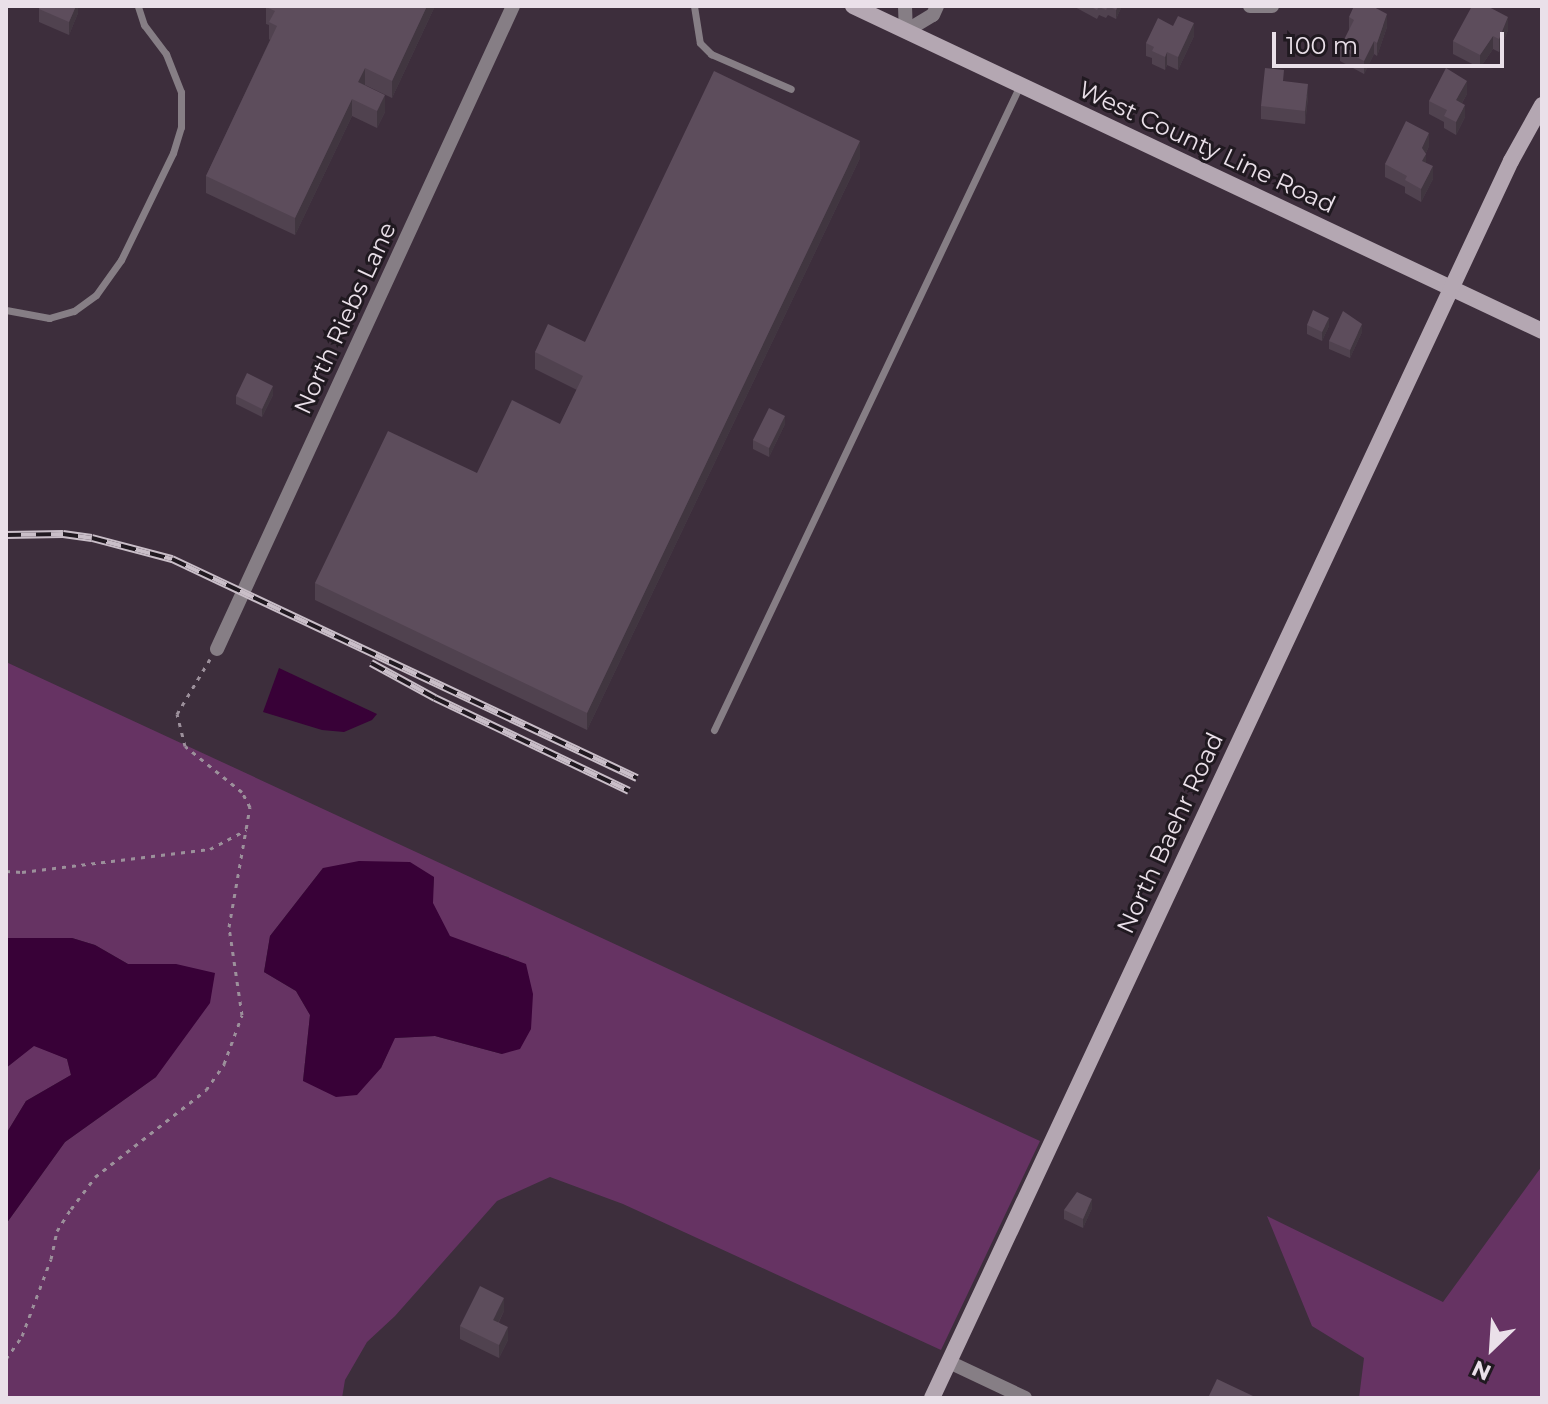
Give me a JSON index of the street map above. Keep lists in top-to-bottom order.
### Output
{
  "streets": {
    "street": ["West County Line Road", "North Riebs Lane", "North Baehr Road"]
  },
  "crossings": [
    ["West County Line Road", "North Baehr Road"]
  ],
  "scale_bar": "100 m",
  "north": "bottom left"
}
